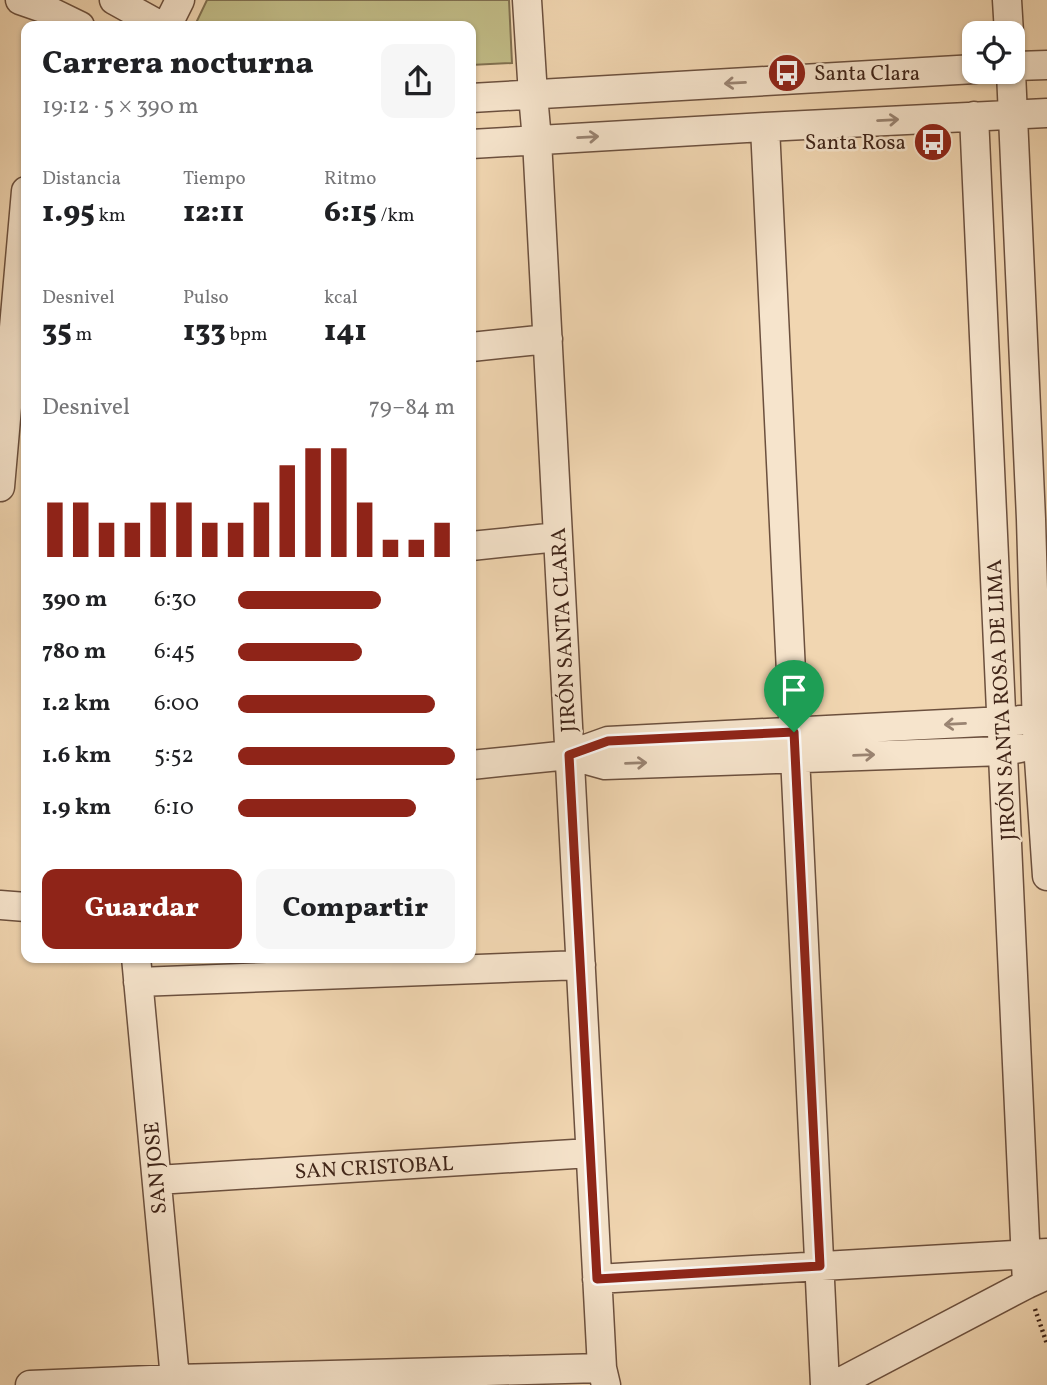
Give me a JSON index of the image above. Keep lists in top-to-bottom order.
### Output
{
  "streets": {
    "street": [
      "JIRÓN SANTA CLARA",
      "JIRÓN SANTA ROSA DE LIMA",
      "SAN CRISTOBAL",
      "SAN JOSE"
    ]
  },
  "crossings": [
    ["JIRÓN SANTA CLARA", "SAN CRISTOBAL"],
    ["SAN CRISTOBAL", "SAN JOSE"]
  ],
  "places": {
    "bus stop": ["Santa Clara", "Santa Rosa"]
  },
  "page": {
    "heading": ["Carrera nocturna", "19:12 · 5 × 390 m"],
    "stats": [
      ["Distancia", "1.95 km"],
      ["Tiempo", "12:11"],
      ["Ritmo", "6:15 /km"],
      ["Desnivel", "35 m"],
      ["Pulso", "133 bpm"],
      ["kcal", "141"]
    ],
    "chart": ["Desnivel", "79–84 m"],
    "list": [
      {
        "name": "390 m",
        "note": "6:30"
      },
      {
        "name": "780 m",
        "note": "6:45"
      },
      {
        "name": "1.2 km",
        "note": "6:00"
      },
      {
        "name": "1.6 km",
        "note": "5:52"
      },
      {
        "name": "1.9 km",
        "note": "6:10"
      }
    ],
    "buttons": ["Guardar", "Compartir"]
  }
}
